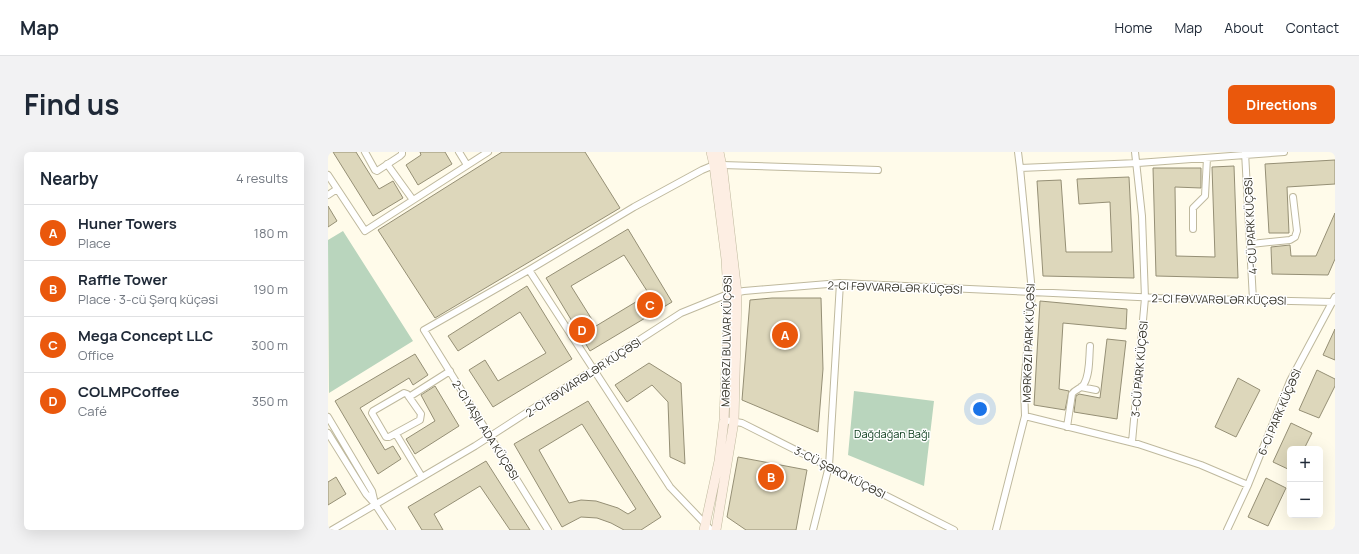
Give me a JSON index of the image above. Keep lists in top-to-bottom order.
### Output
{
  "streets": {
    "street": [
      "4-CÜ PARK KÜÇƏSI",
      "2-CI FƏVVARƏLƏR KÜÇƏSI",
      "MƏRKƏZI BULVAR KÜÇƏSI",
      "MƏRKƏZI PARK KÜÇƏSI",
      "3-CÜ PARK KÜÇƏSI",
      "3-CÜ ŞƏRQ KÜÇƏSI"
    ]
  },
  "crossings": [
    ["4-CÜ PARK KÜÇƏSI", "2-CI FƏVVARƏLƏR KÜÇƏSI"],
    ["2-CI FƏVVARƏLƏR KÜÇƏSI", "MƏRKƏZI BULVAR KÜÇƏSI"],
    ["2-CI FƏVVARƏLƏR KÜÇƏSI", "MƏRKƏZI PARK KÜÇƏSI"],
    ["2-CI FƏVVARƏLƏR KÜÇƏSI", "3-CÜ PARK KÜÇƏSI"],
    ["MƏRKƏZI BULVAR KÜÇƏSI", "3-CÜ ŞƏRQ KÜÇƏSI"]
  ],
  "parks": ["Dağdağan Bağı"],
  "page": {
    "header": "Map",
    "nav": [
      "Home",
      "Map",
      "About",
      "Contact"
    ],
    "title": "Find us",
    "buttons": "Directions",
    "heading": ["Nearby", "4 results"],
    "list": [
      {
        "mark": "A",
        "name": "Huner Towers",
        "note": "Place",
        "value": "180 m"
      },
      {
        "mark": "B",
        "name": "Raffle Tower",
        "note": "Place · 3-cü Şərq küçəsi",
        "value": "190 m"
      },
      {
        "mark": "C",
        "name": "Mega Concept LLC",
        "note": "Office",
        "value": "300 m"
      },
      {
        "mark": "D",
        "name": "COLMPCoffee",
        "note": "Café",
        "value": "350 m"
      }
    ],
    "pins": [
      "C",
      "D",
      "A",
      "B"
    ],
    "map_buttons": ["+", "−"]
  }
}
